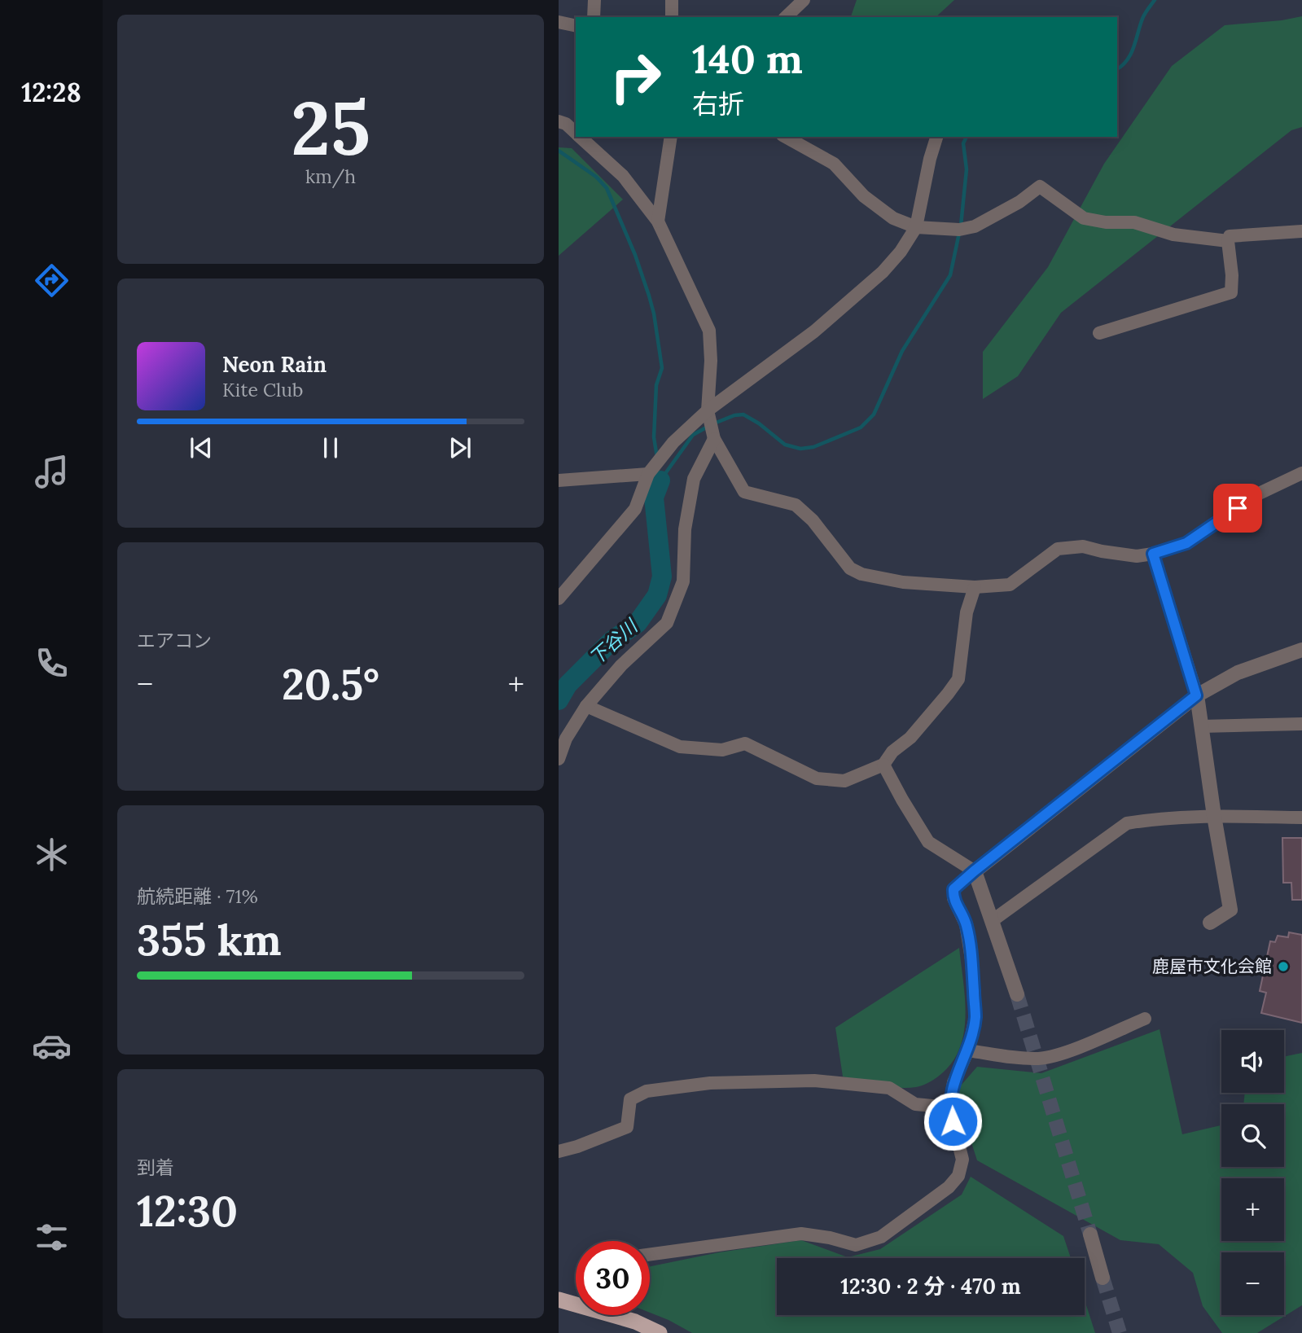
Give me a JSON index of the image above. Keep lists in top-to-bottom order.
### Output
{
  "water": ["下谷川"],
  "places": ["鹿屋市文化会館"],
  "page": {
    "tabs": "12:28",
    "tile": [
      ["25", "km/h"],
      "エアコン",
      ["航続距離 · 71%", "355 km"],
      ["到着", "12:30"]
    ],
    "turn": ["140 m", "右折"],
    "song": ["Neon Rain", "Kite Club"],
    "heat": ["−", "20.5°", "+"],
    "map_buttons": ["+", "−"],
    "limit": "30",
    "trip": "12:30 · 2 分 · 470 m"
  }
}
